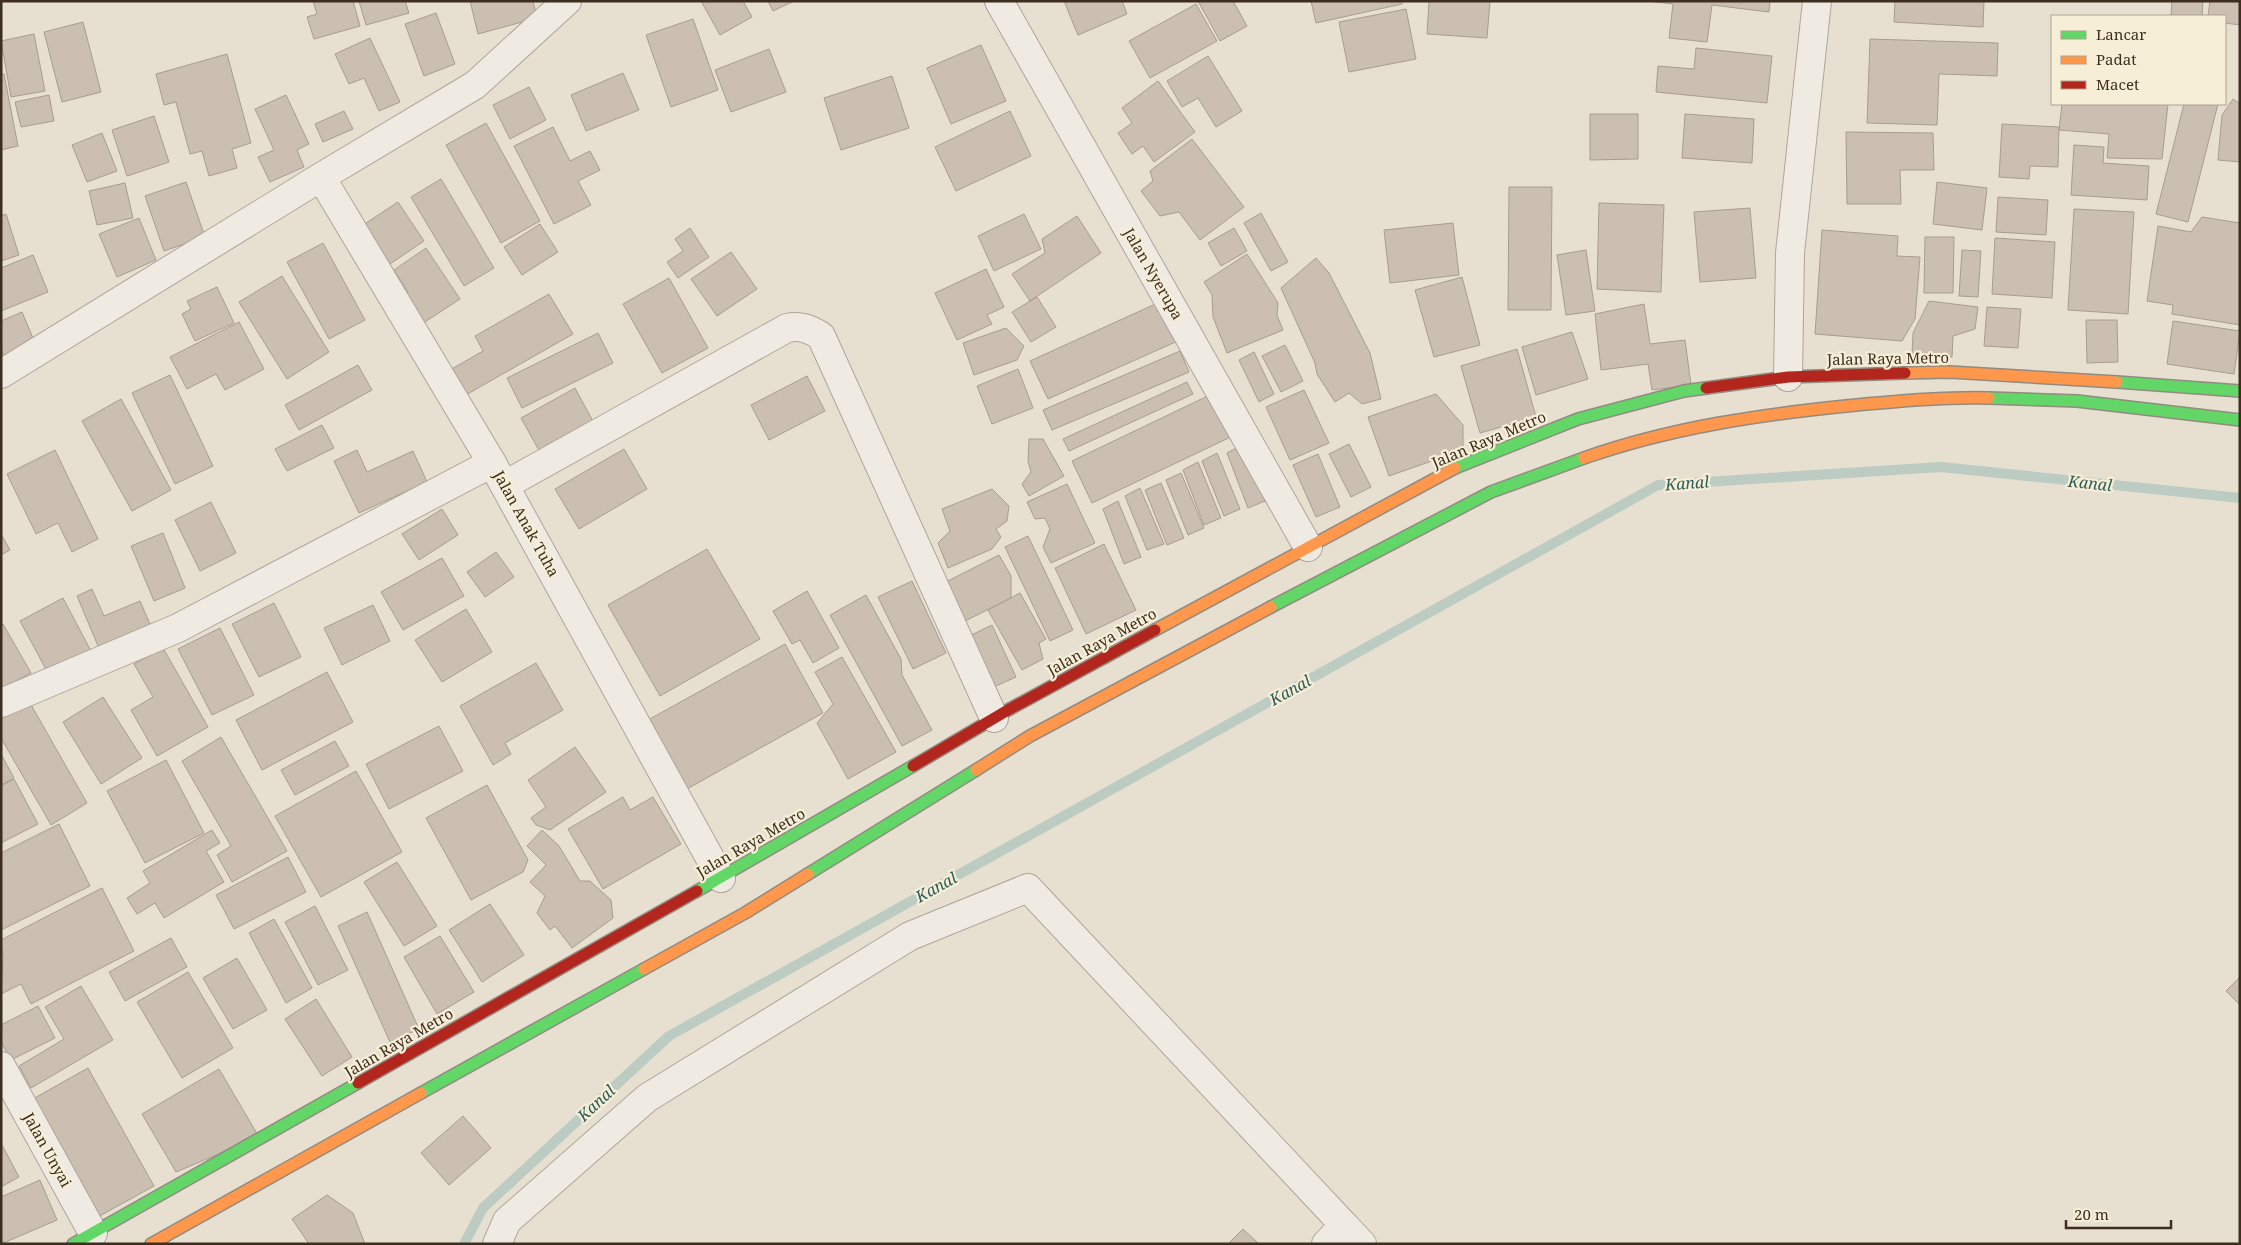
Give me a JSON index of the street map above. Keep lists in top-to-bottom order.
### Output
{
  "streets": {
    "highway": ["Jalan Raya Metro"],
    "street": ["Jalan Nyerupa", "Jalan Anak Tuha", "Jalan Unyai"]
  },
  "crossings": [
    ["Jalan Nyerupa", "Jalan Raya Metro"],
    ["Jalan Raya Metro", "Jalan Anak Tuha"],
    ["Jalan Raya Metro", "Jalan Unyai"]
  ],
  "water": ["Kanal"],
  "legend": ["Lancar", "Padat", "Macet"],
  "scale_bar": "20 m"
}
